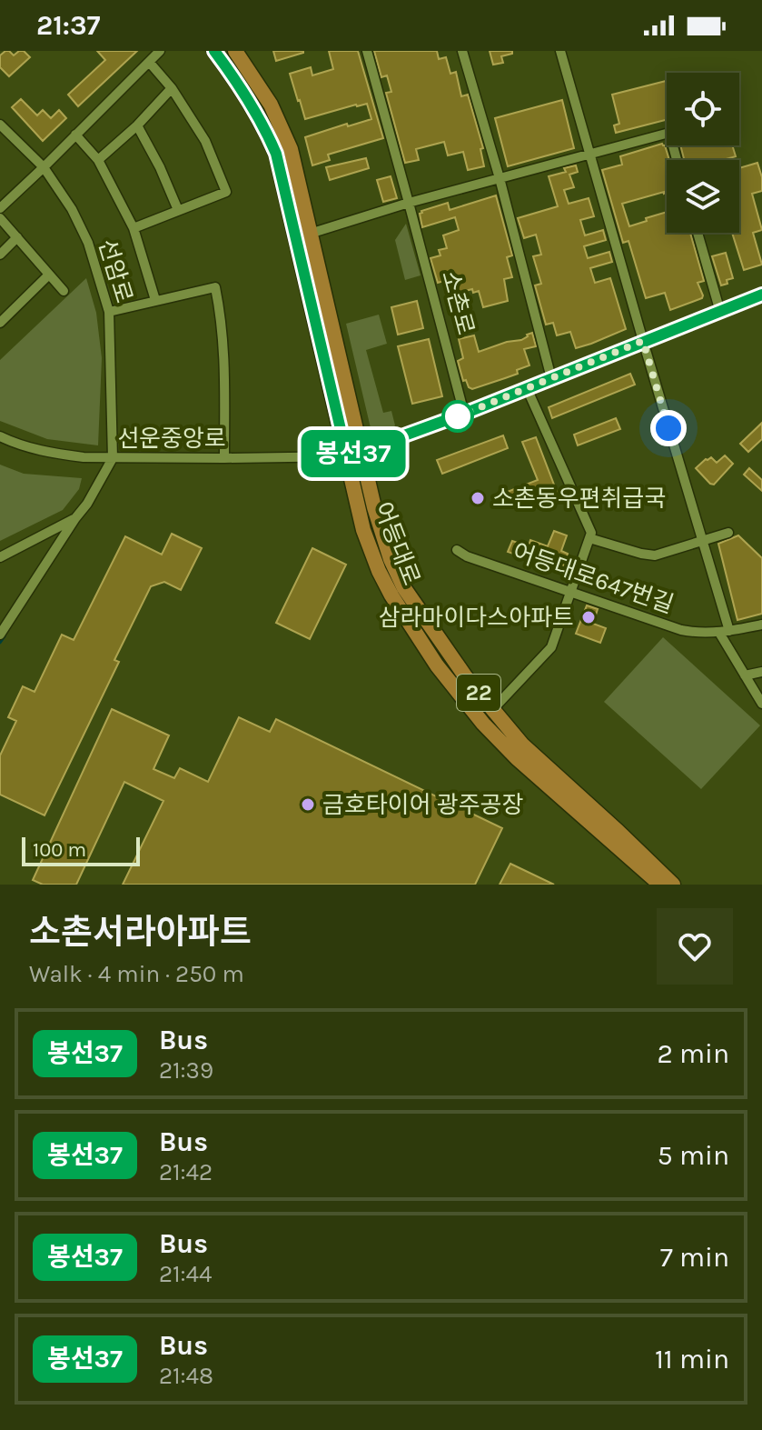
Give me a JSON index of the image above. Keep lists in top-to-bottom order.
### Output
{
  "streets": {
    "main road": ["어등대로", "22"],
    "street": [
      "선암로",
      "소촌로",
      "선운중앙로",
      "어등대로647번길"
    ]
  },
  "crossings": [
    ["선암로", "선운중앙로"],
    ["선운중앙로", "어등대로"]
  ],
  "places": ["소촌동우편취급국", "삼라마이다스아파트", "금호타이어 광주공장"],
  "lines": ["bus line 봉선37"],
  "scale_bar": "100 m",
  "page": {
    "status": "21:37",
    "on_map": "봉선37",
    "scale": "100 m",
    "heading": ["소촌서라아파트", "Walk · 4 min · 250 m"],
    "list": [
      {
        "mark": "봉선37",
        "name": "Bus",
        "note": "21:39",
        "value": "2 min"
      },
      {
        "mark": "봉선37",
        "name": "Bus",
        "note": "21:42",
        "value": "5 min"
      },
      {
        "mark": "봉선37",
        "name": "Bus",
        "note": "21:44",
        "value": "7 min"
      },
      {
        "mark": "봉선37",
        "name": "Bus",
        "note": "21:48",
        "value": "11 min"
      }
    ]
  }
}
